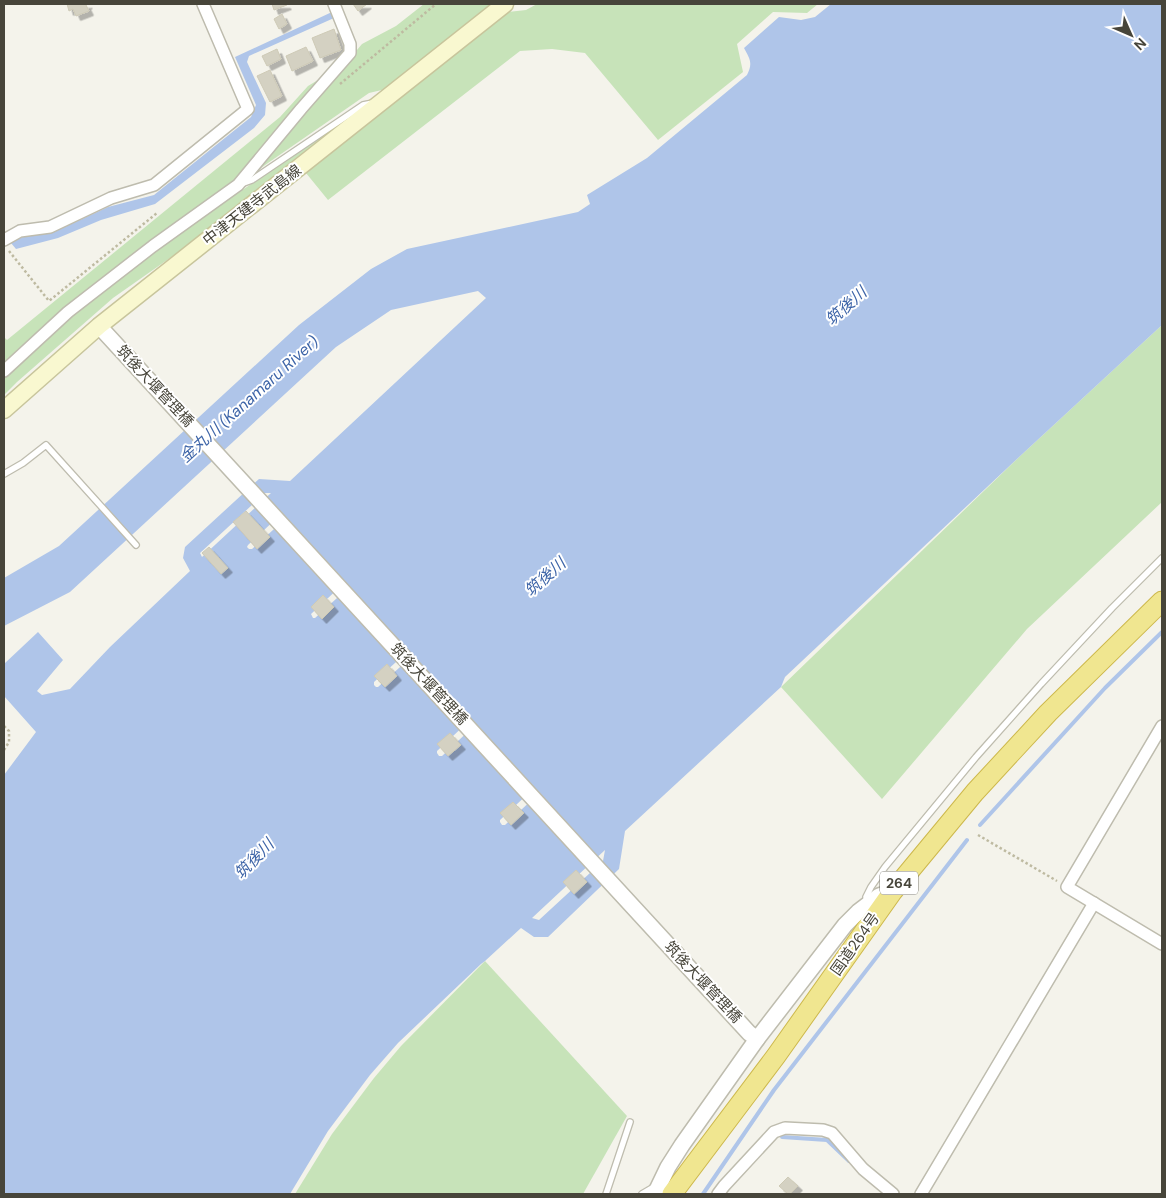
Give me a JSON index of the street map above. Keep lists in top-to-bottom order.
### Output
{
  "streets": {
    "highway": ["264", "国道264号"],
    "main road": ["中津天建寺武島線"],
    "street": ["筑後大堰管理橋"]
  },
  "crossings": [
    ["中津天建寺武島線", "筑後大堰管理橋"]
  ],
  "water": ["筑後川", "金丸川 (Kanamaru River)"],
  "north": "bottom right"
}
